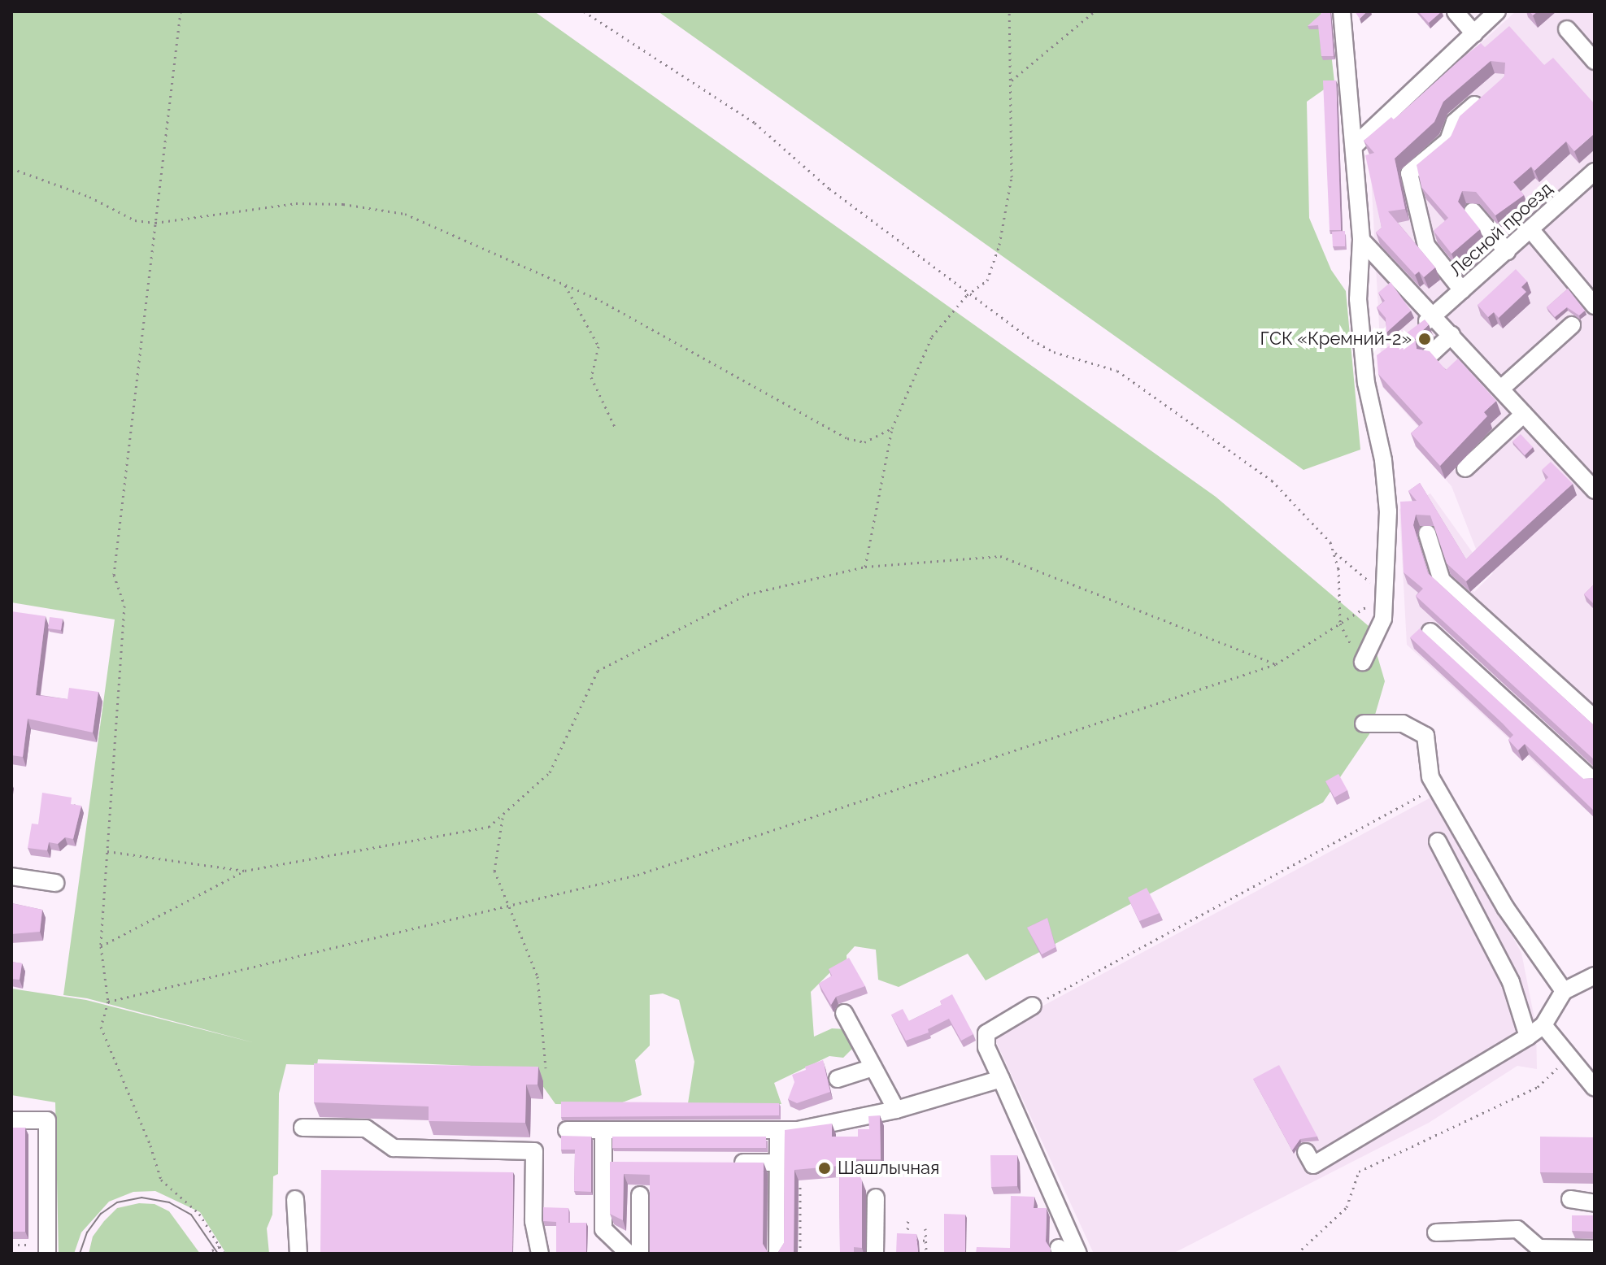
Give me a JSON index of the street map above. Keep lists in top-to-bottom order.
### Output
{
  "streets": {
    "street": ["Лесной проезд"]
  },
  "places": ["ГСК «Кремний-2»", "Шашлычная"]
}
